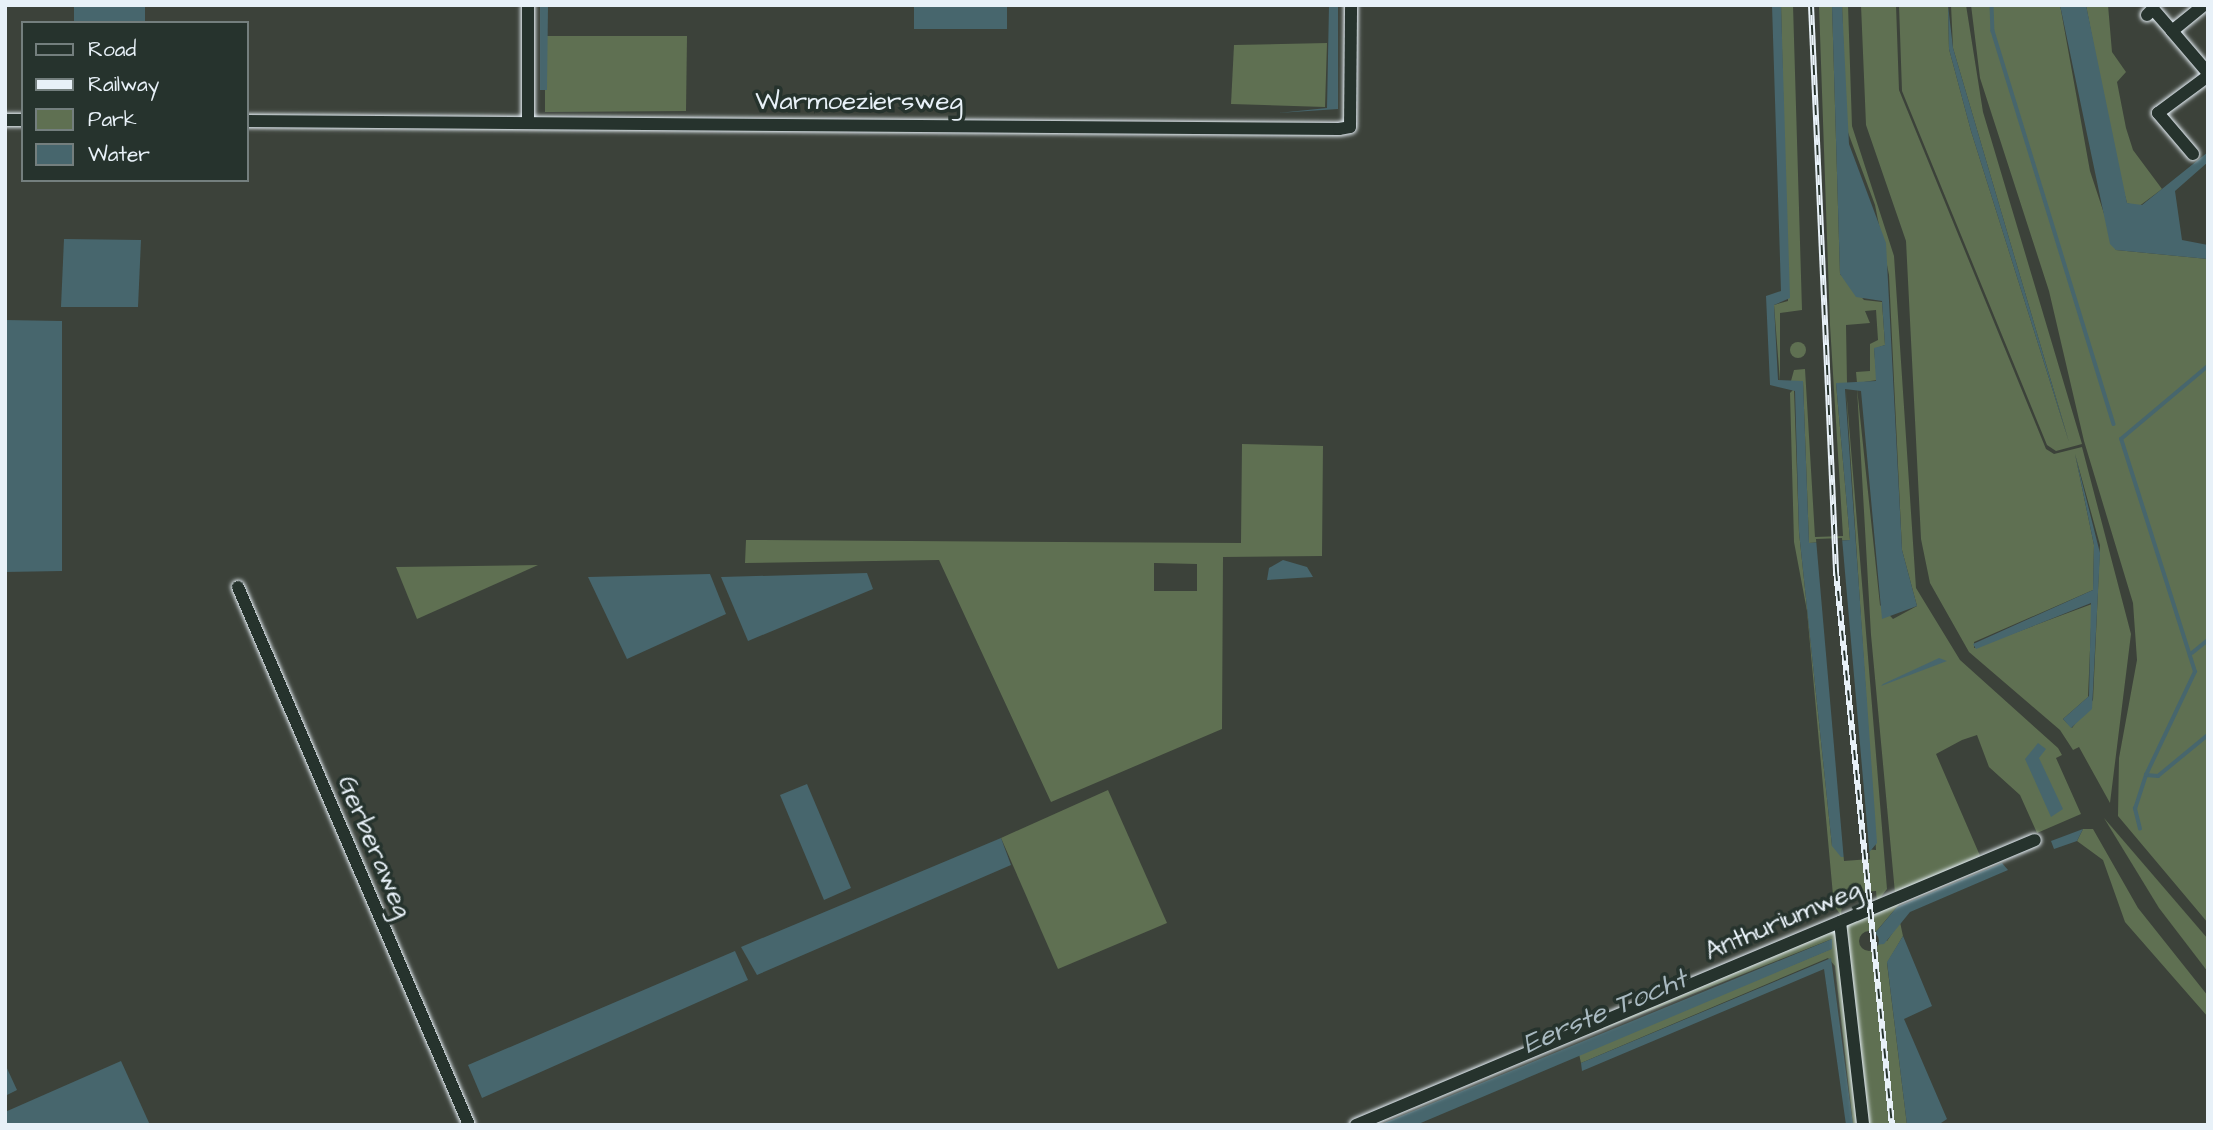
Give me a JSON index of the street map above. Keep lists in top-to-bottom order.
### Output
{
  "streets": {
    "street": ["Warmoeziersweg", "Gerberaweg", "Anthuriumweg"]
  },
  "water": ["Eerste Tocht"],
  "legend": [
    "Road",
    "Railway",
    "Park",
    "Water"
  ]
}
